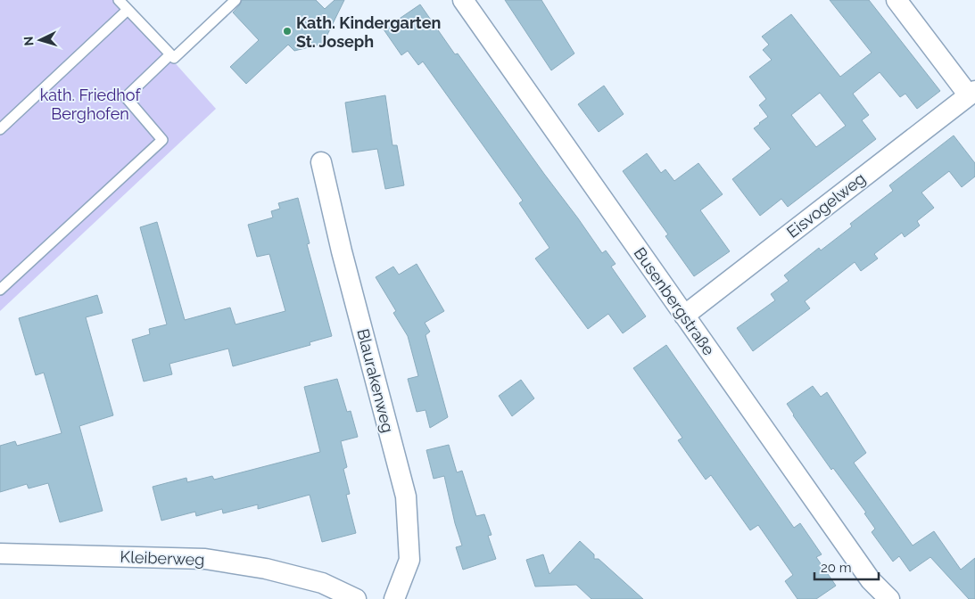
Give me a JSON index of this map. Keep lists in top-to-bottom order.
{
  "streets": {
    "street": [
      "Eisvogelweg",
      "Busenbergstraße",
      "Blaurakenweg",
      "Kleiberweg"
    ]
  },
  "crossings": [
    ["Eisvogelweg", "Busenbergstraße"]
  ],
  "parks": ["kath. Friedhof Berghofen"],
  "places": ["Kath. Kindergarten St. Joseph"],
  "scale_bar": "20 m",
  "north": "left"
}
